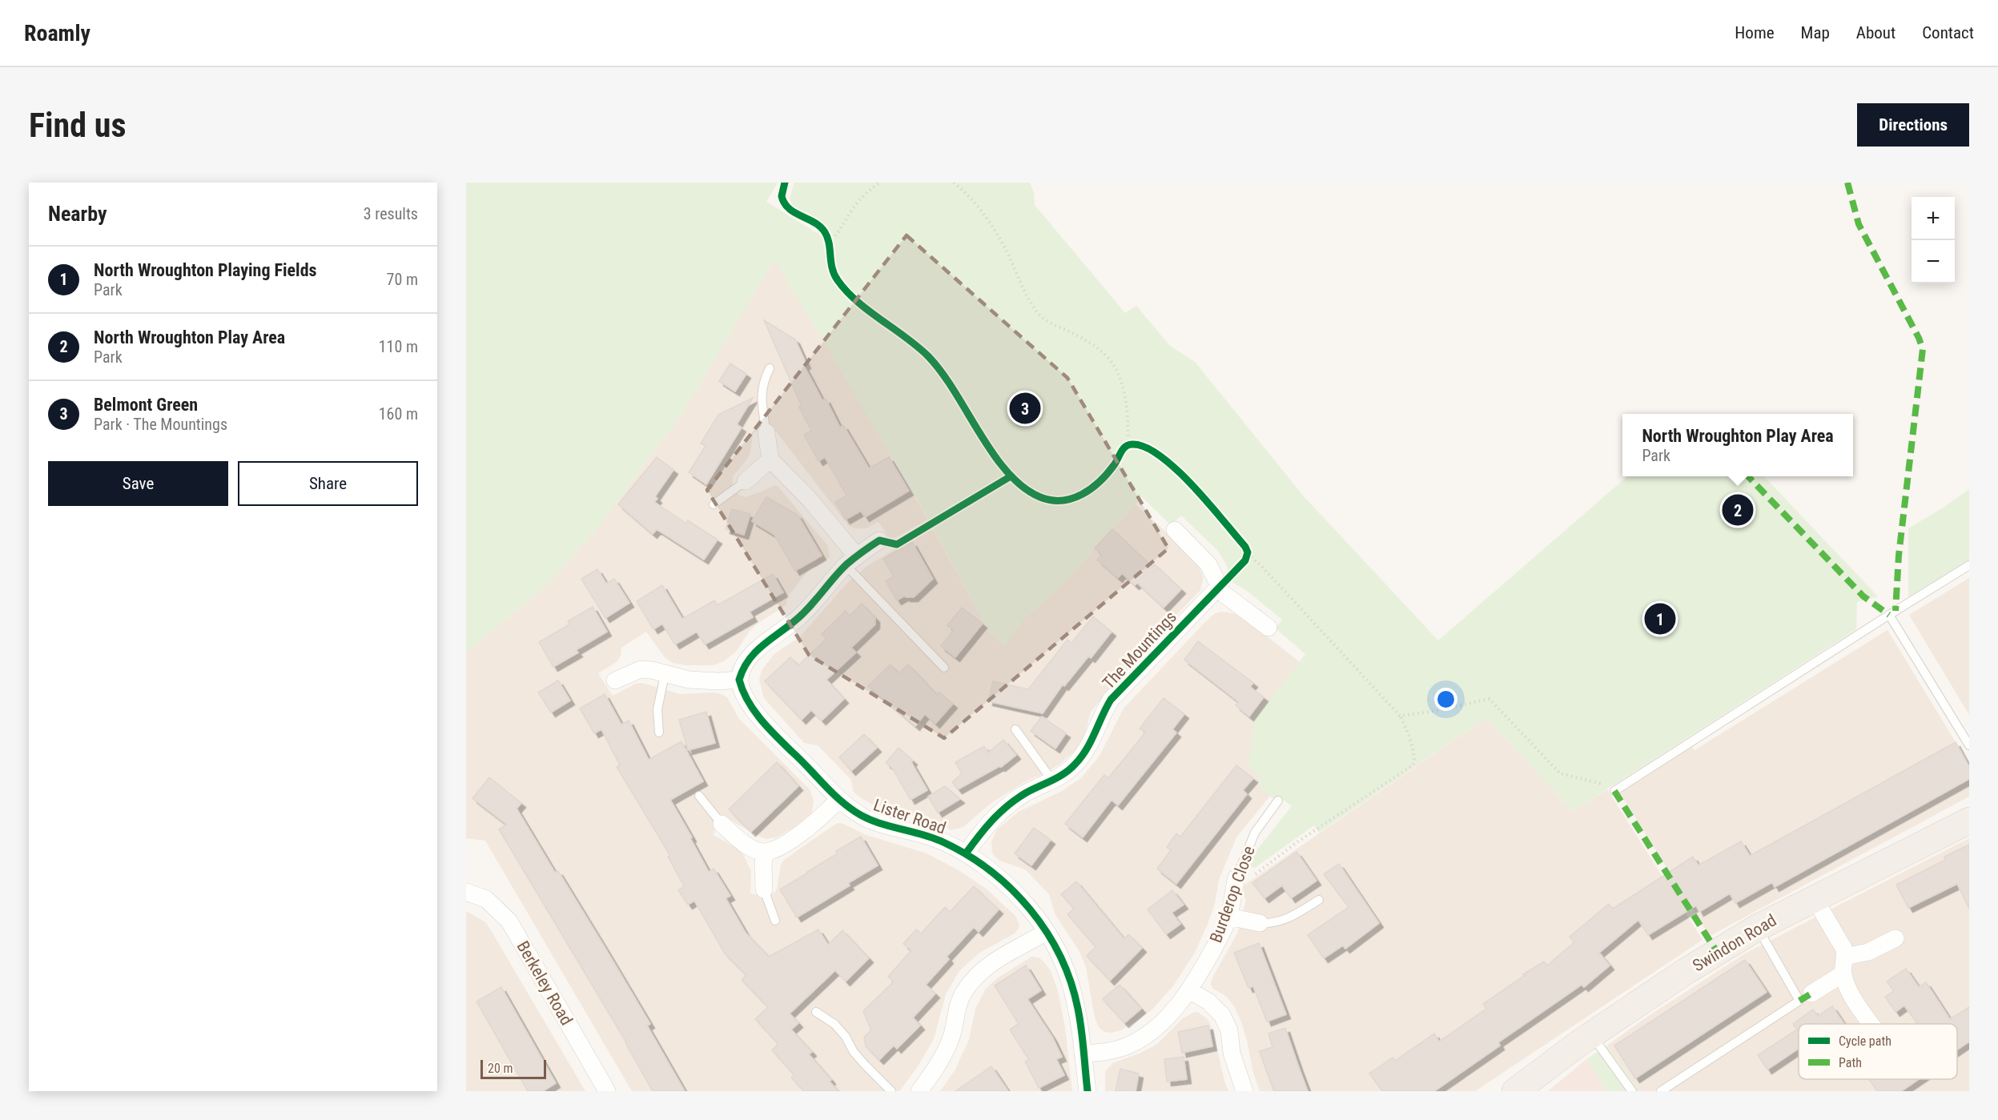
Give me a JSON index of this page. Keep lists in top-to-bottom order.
{
  "streets": {
    "main road": ["Swindon Road"],
    "street": [
      "The Mountings",
      "Lister Road",
      "Burderop Close",
      "Berkeley Road"
    ]
  },
  "crossings": [
    ["The Mountings", "Lister Road"],
    ["Lister Road", "Burderop Close"]
  ],
  "legend": ["Cycle path", "Path"],
  "scale_bar": "20 m",
  "page": {
    "header": "Roamly",
    "nav": [
      "Home",
      "Map",
      "About",
      "Contact"
    ],
    "buttons": [
      "Directions",
      ["Save", "Share"]
    ],
    "title": "Find us",
    "heading": ["Nearby", "3 results"],
    "map_buttons": ["+", "−"],
    "list": [
      {
        "mark": "1",
        "name": "North Wroughton Playing Fields",
        "note": "Park",
        "value": "70 m"
      },
      {
        "mark": "2",
        "name": "North Wroughton Play Area",
        "note": "Park",
        "value": "110 m"
      },
      {
        "mark": "3",
        "name": "Belmont Green",
        "note": "Park · The Mountings",
        "value": "160 m"
      }
    ],
    "pins": ["3", "2", "1"],
    "popup": ["North Wroughton Play Area", "Park"],
    "scale": "20 m"
  }
}
